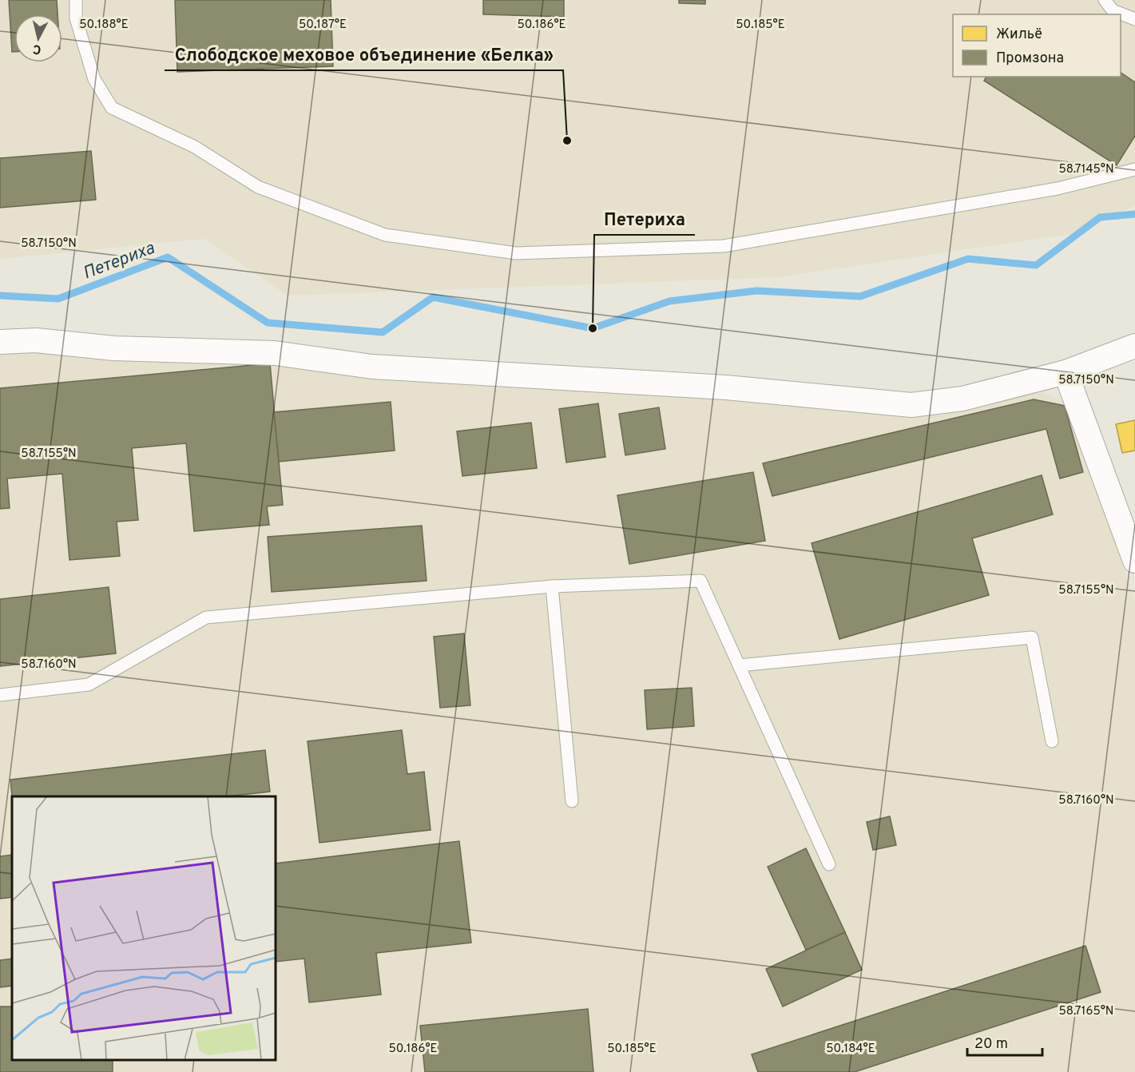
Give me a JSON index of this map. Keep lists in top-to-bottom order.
{
  "water": ["Петериха"],
  "places": ["Слободское меховое объединение «Белка»", "Петериха"],
  "legend": ["Жильё", "Промзона"],
  "scale_bar": "20 m",
  "north": "bottom",
  "coordinates": [
    "50.188°E",
    "50.187°E",
    "50.186°E",
    "50.185°E",
    "58.7145°N",
    "58.7150°N",
    "58.7155°N",
    "58.7160°N",
    "58.7165°N",
    "50.184°E"
  ]
}
